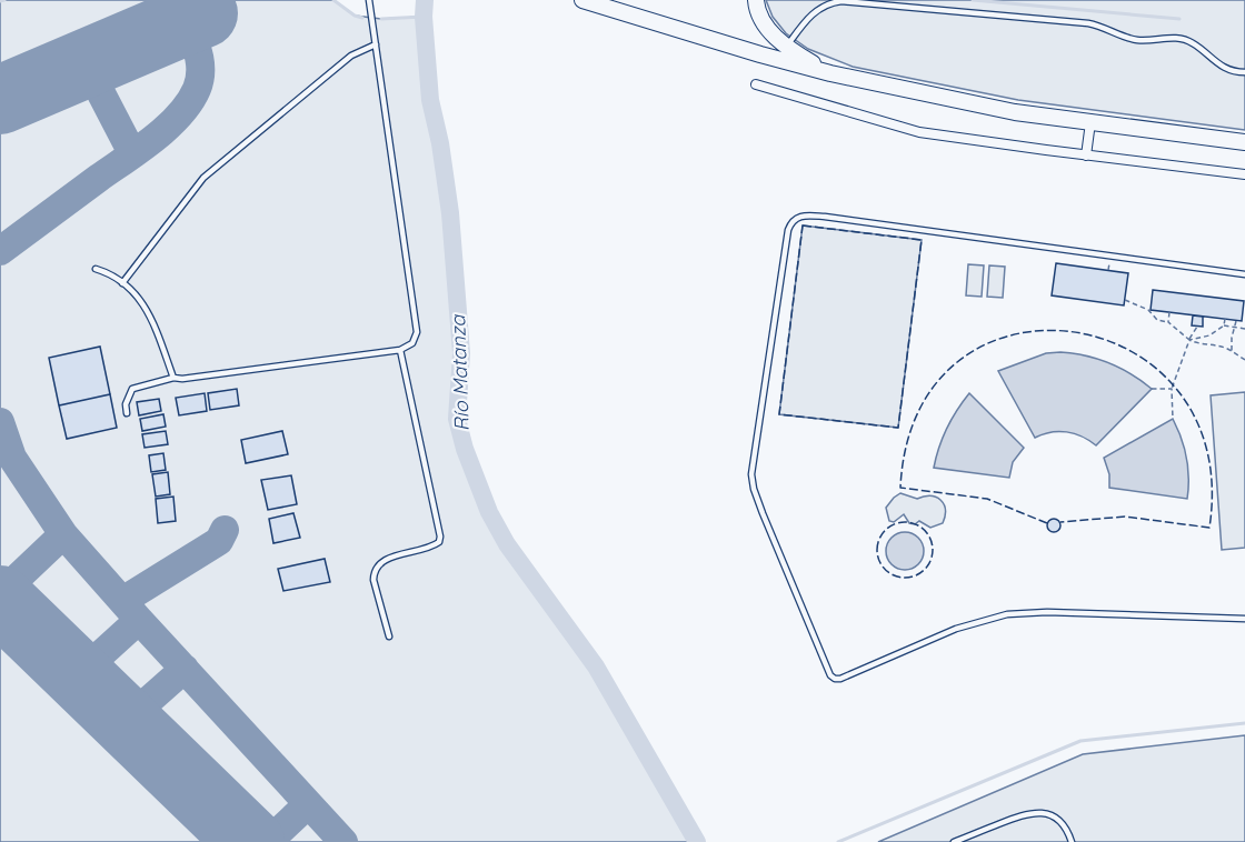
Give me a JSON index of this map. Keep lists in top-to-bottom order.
{
  "water": ["Río Matanza"]
}
